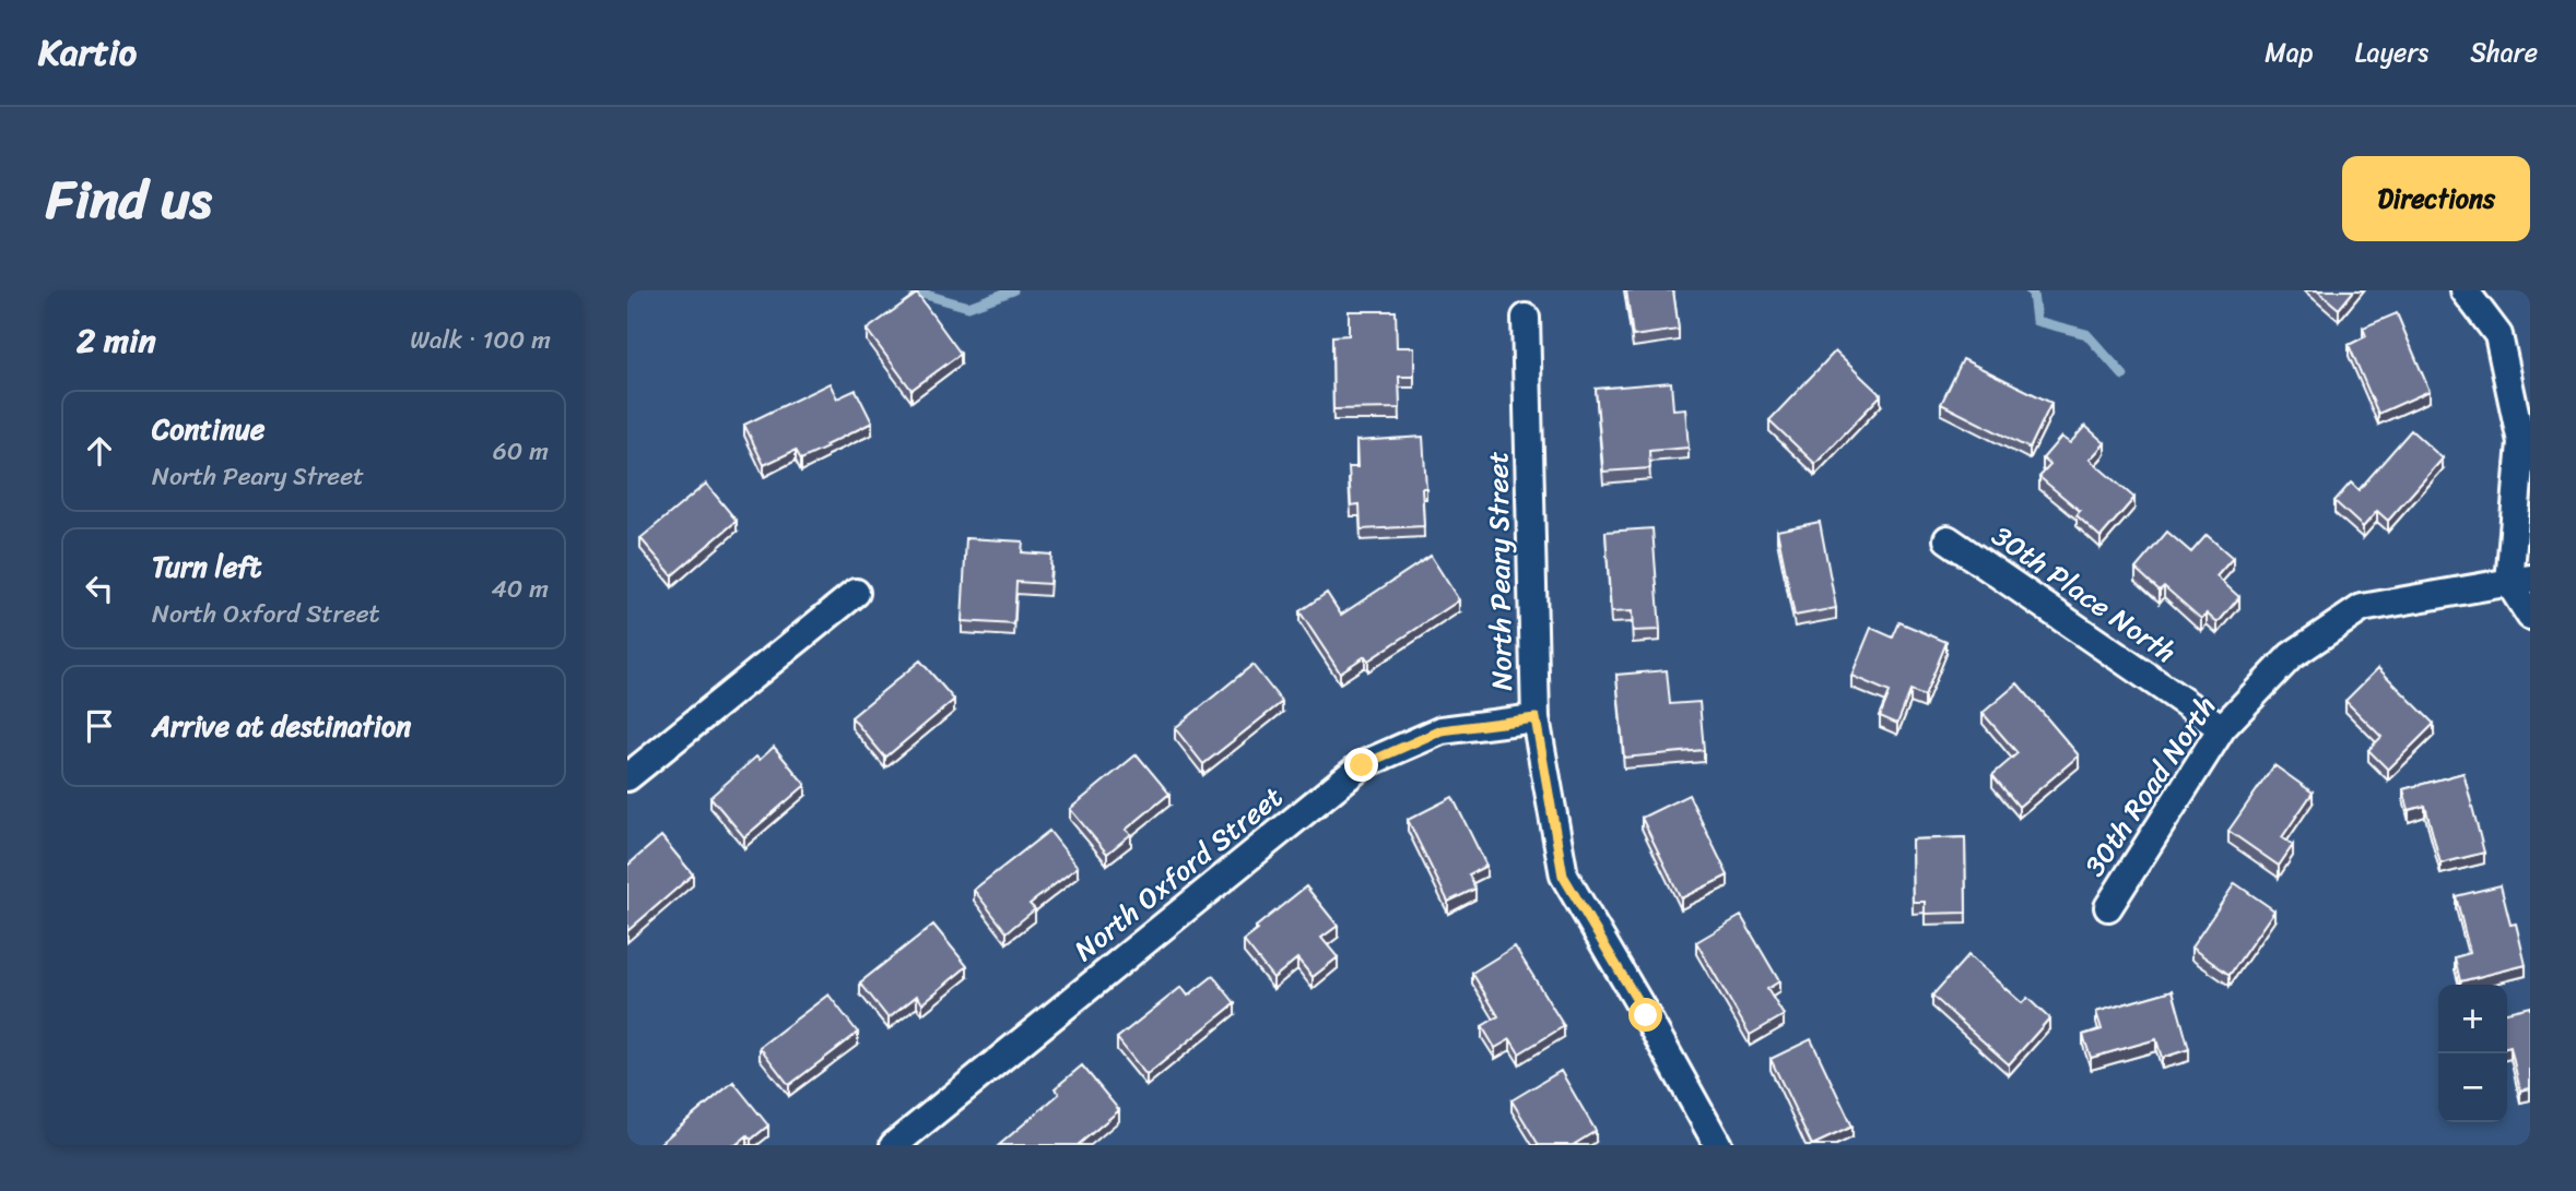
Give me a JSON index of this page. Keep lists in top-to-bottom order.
{
  "streets": {
    "street": [
      "North Peary Street",
      "30th Place North",
      "30th Road North",
      "North Oxford Street"
    ]
  },
  "crossings": [
    ["North Peary Street", "North Oxford Street"],
    ["30th Place North", "30th Road North"]
  ],
  "page": {
    "header": "Kartio",
    "nav": ["Map", "Layers", "Share"],
    "title": "Find us",
    "buttons": "Directions",
    "heading": ["2 min", "Walk · 100 m"],
    "list": [
      ["Continue", "North Peary Street", "60 m"],
      ["Turn left", "North Oxford Street", "40 m"],
      "Arrive at destination"
    ],
    "map_buttons": ["+", "−"]
  }
}
